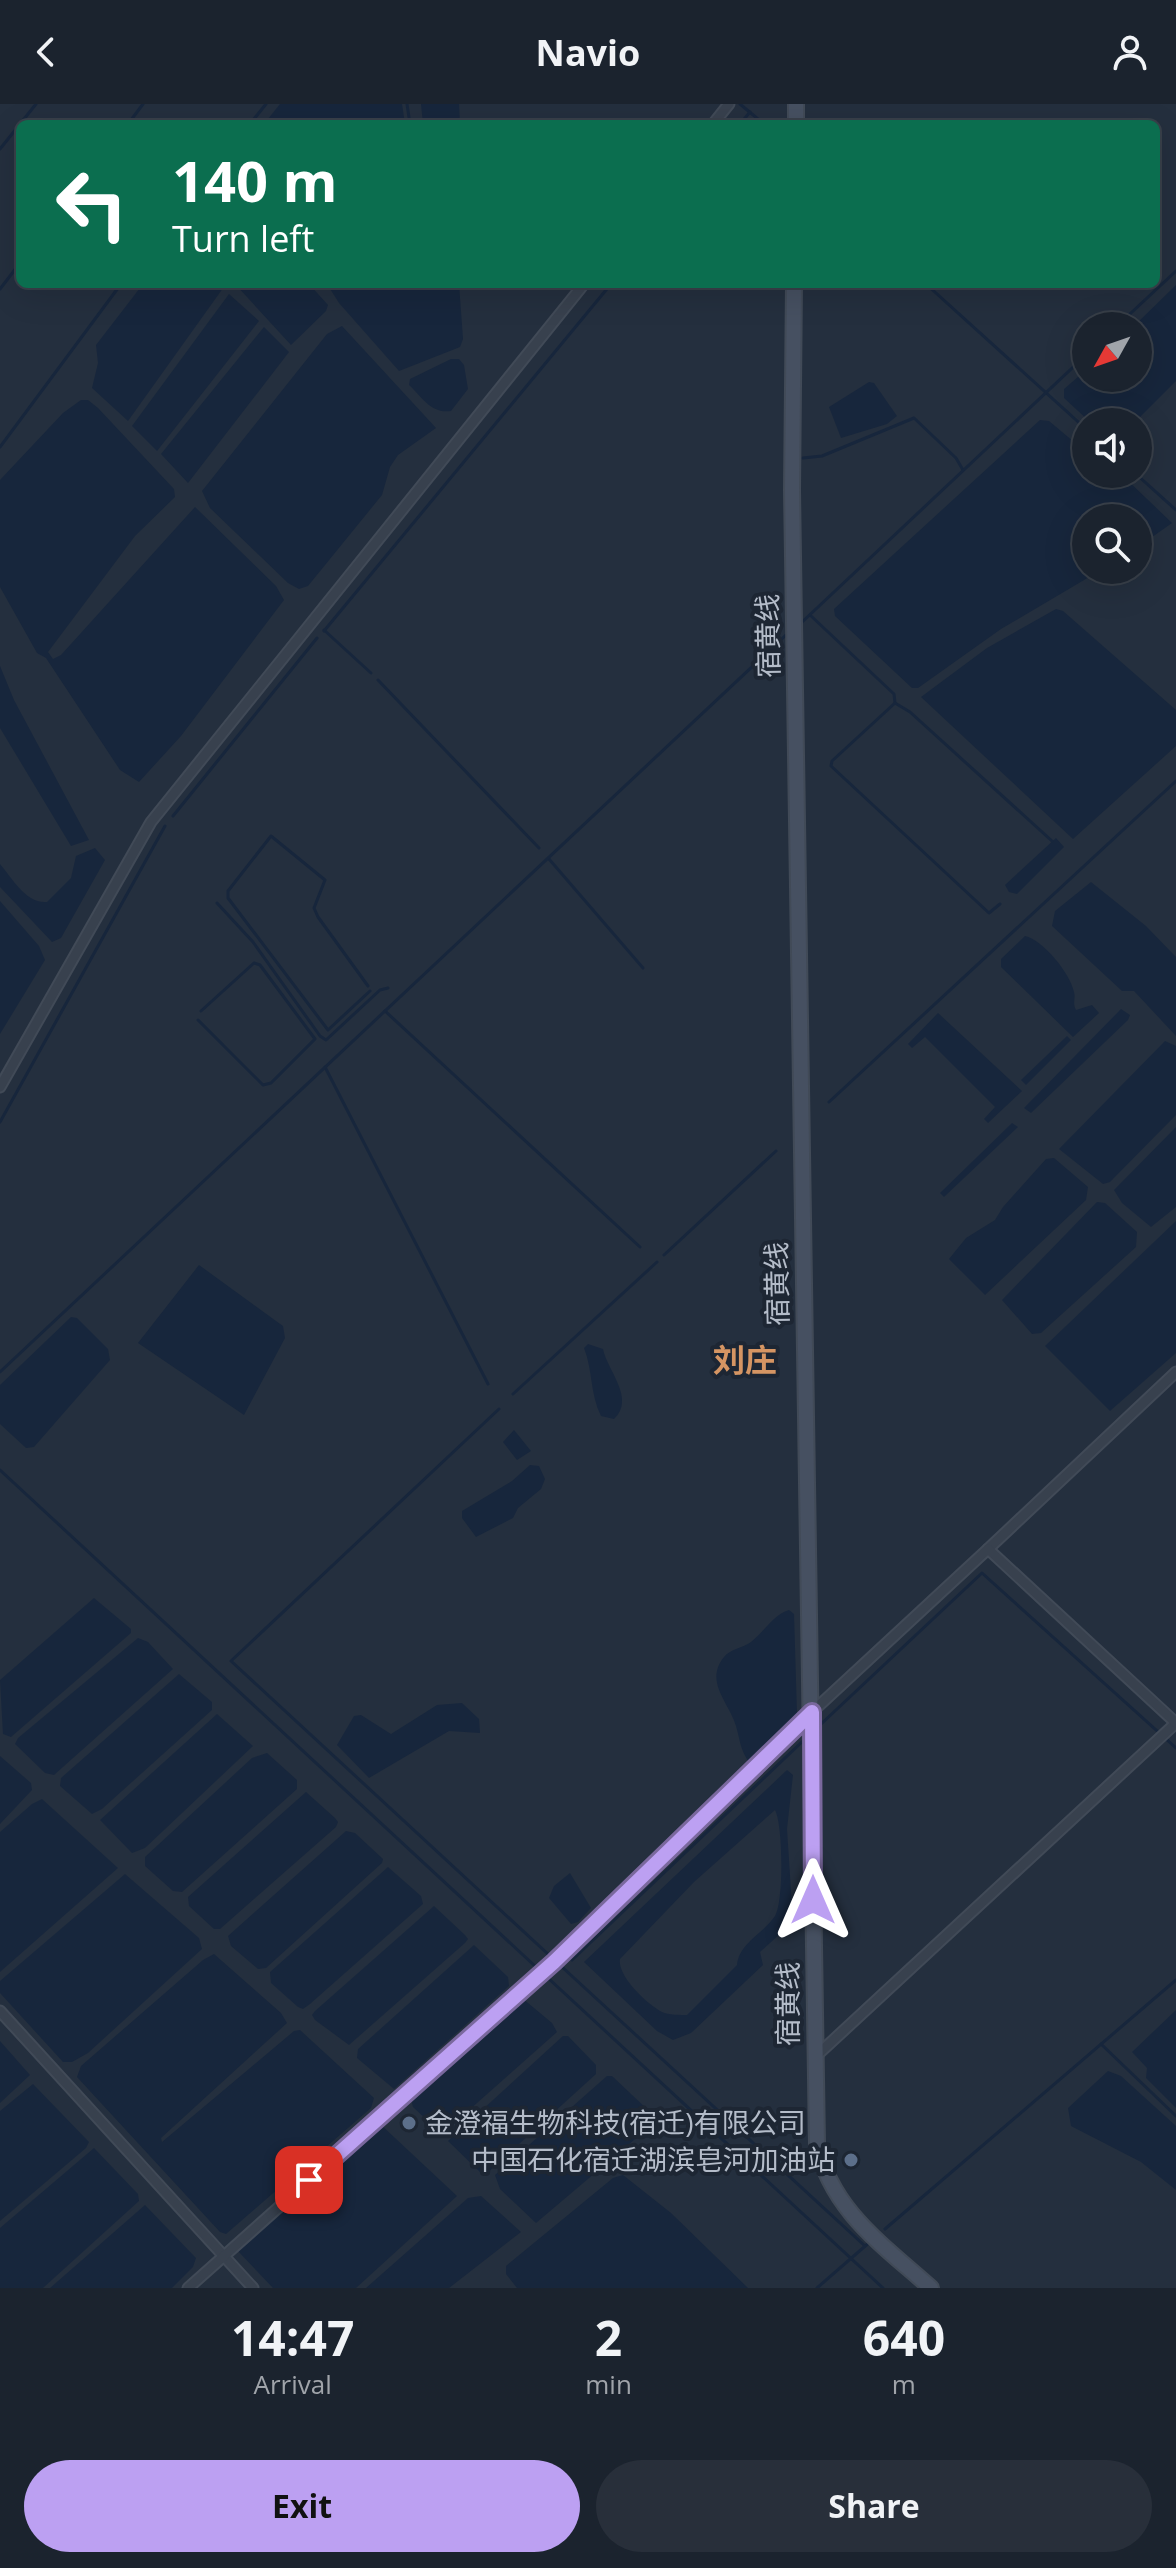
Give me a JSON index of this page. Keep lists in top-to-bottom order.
{
  "streets": {
    "main road": ["宿黄线"]
  },
  "districts": ["刘庄"],
  "places": ["金澄福生物科技(宿迁)有限公司", "中国石化宿迁湖滨皂河加油站"],
  "north": "bottom left",
  "page": {
    "header": "Navio",
    "turn": ["140 m", "Turn left"],
    "eta": [
      "14:47",
      "Arrival",
      "2",
      "min",
      "640",
      "m"
    ],
    "buttons": ["Exit", "Share"]
  }
}
